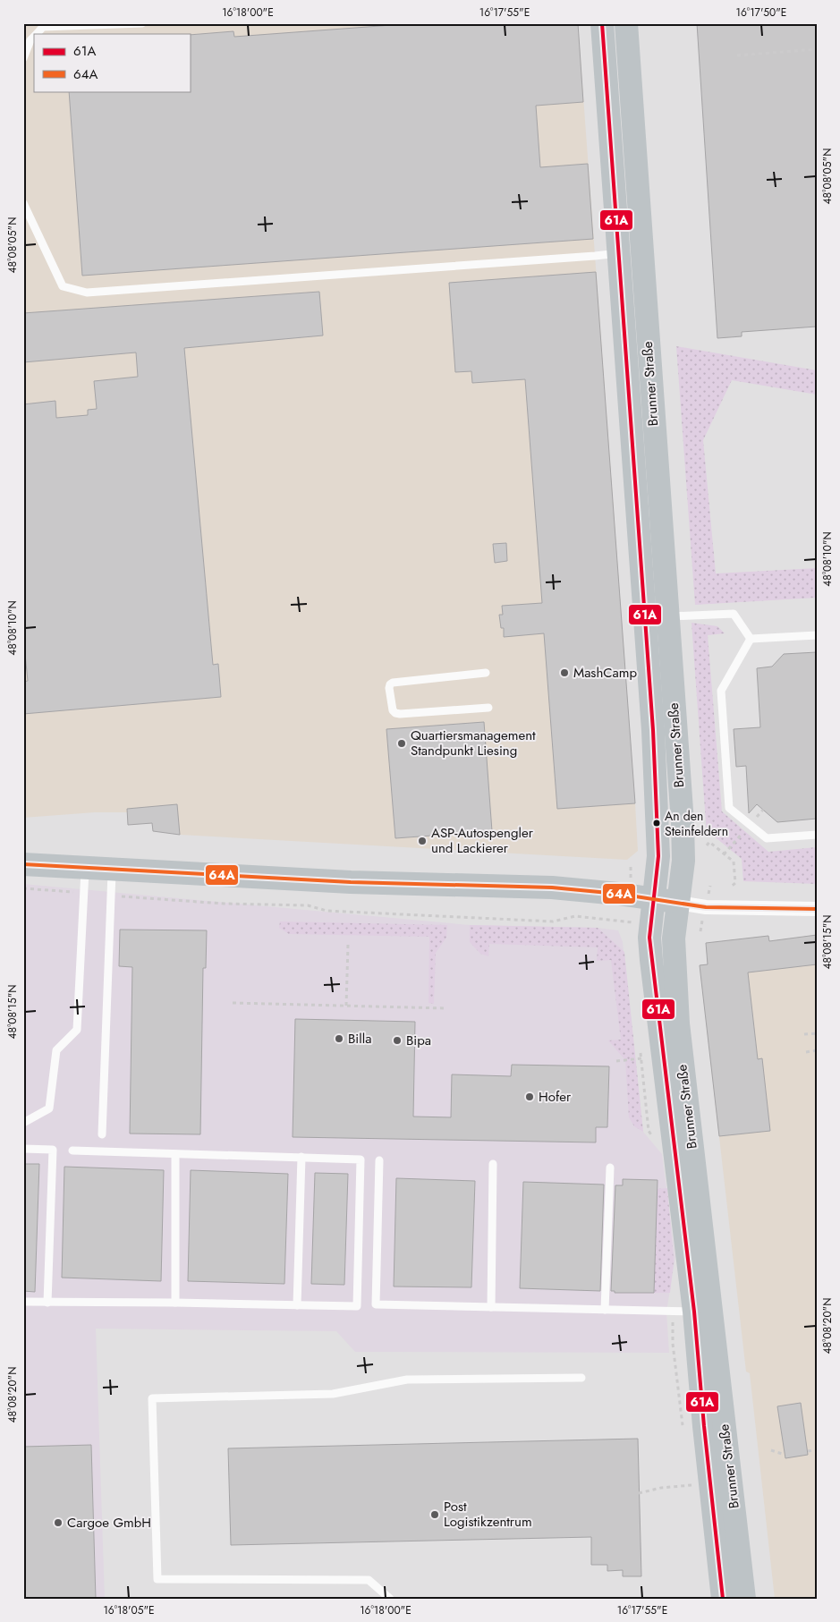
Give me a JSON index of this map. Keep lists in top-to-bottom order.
{
  "streets": {
    "main road": ["Brunner Straße"]
  },
  "places": [
    "MashCamp",
    "Quartiersmanagement Standpunkt Liesing",
    "An den Steinfeldern",
    "ASP-Autospengler und Lackierer",
    "Billa",
    "Bipa",
    "Hofer",
    "Post Logistikzentrum",
    "Cargoe GmbH"
  ],
  "lines": ["transit line 61A", "transit line 64A"],
  "legend": ["61A", "64A"],
  "coordinates": [
    "16°18'00\"E",
    "16°17'55\"E",
    "16°17'50\"E",
    "48°08'05\"N",
    "48°08'10\"N",
    "48°08'15\"N",
    "48°08'20\"N",
    "16°18'05\"E"
  ]
}
